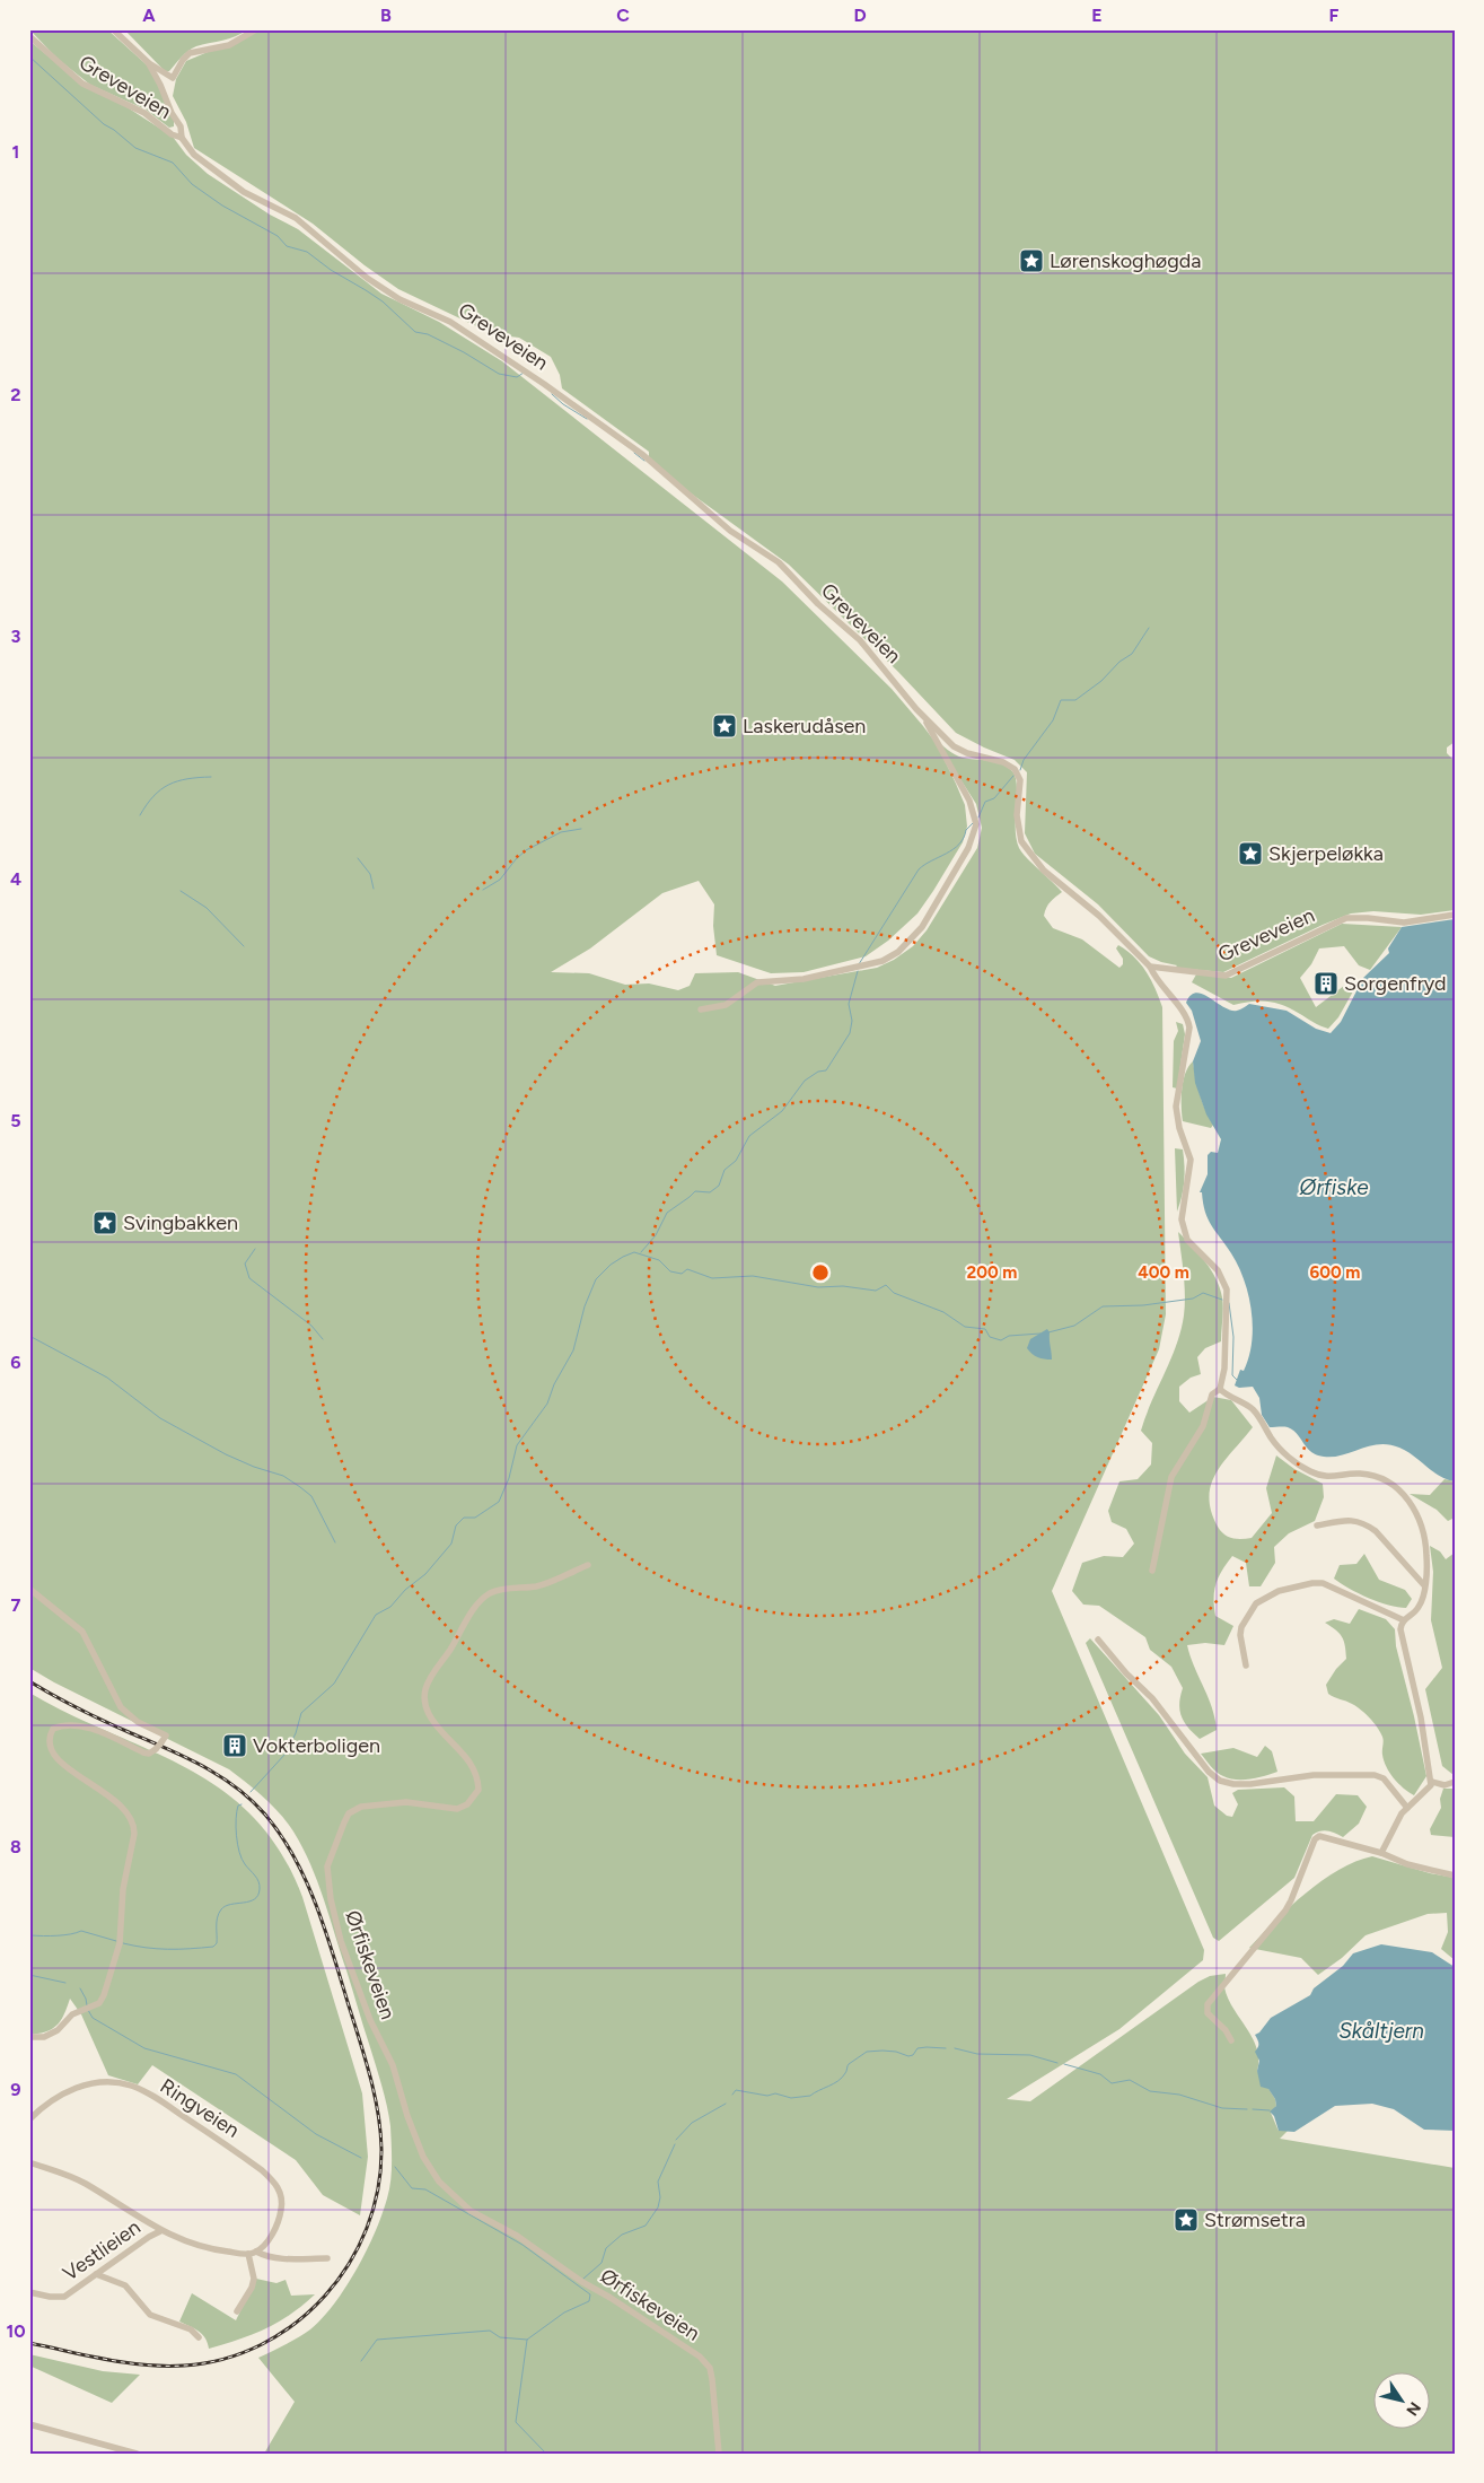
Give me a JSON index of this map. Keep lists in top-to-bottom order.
{
  "streets": {
    "street": [
      "Greveveien",
      "Ørfiskeveien",
      "Ringveien",
      "Vestlieien"
    ]
  },
  "water": ["Ørfiske", "Skåltjern"],
  "places": {
    "place": [
      "Lørenskoghøgda",
      "Laskerudåsen",
      "Skjerpeløkka",
      "Svingbakken",
      "Strømsetra"
    ],
    "building": ["Sorgenfryd", "Vokterboligen"]
  },
  "north": "bottom right",
  "grid": {
    "columns": [
      "A",
      "B",
      "C",
      "D",
      "E",
      "F"
    ],
    "rows": [
      "1",
      "2",
      "3",
      "4",
      "5",
      "6",
      "7",
      "8",
      "9",
      "10"
    ]
  },
  "rings": ["200 m", "400 m", "600 m"]
}
